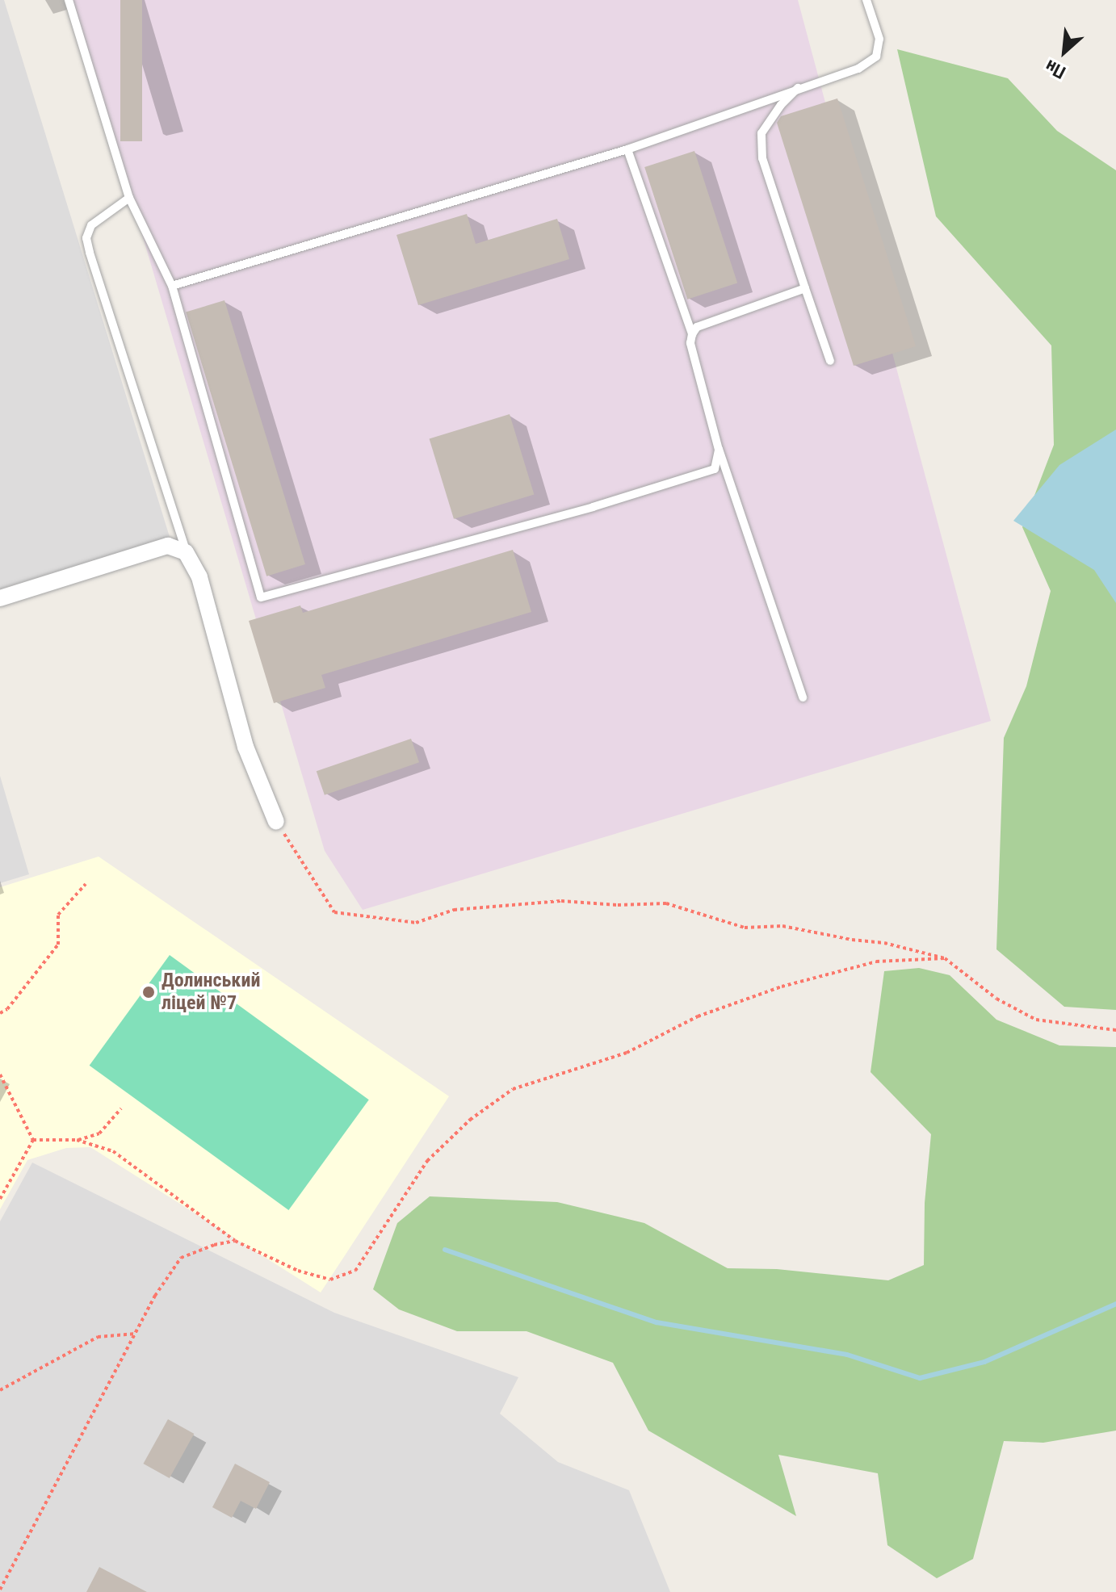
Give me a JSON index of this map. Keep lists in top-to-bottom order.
{
  "places": ["Долинський ліцей №7"],
  "north": "bottom left"
}
